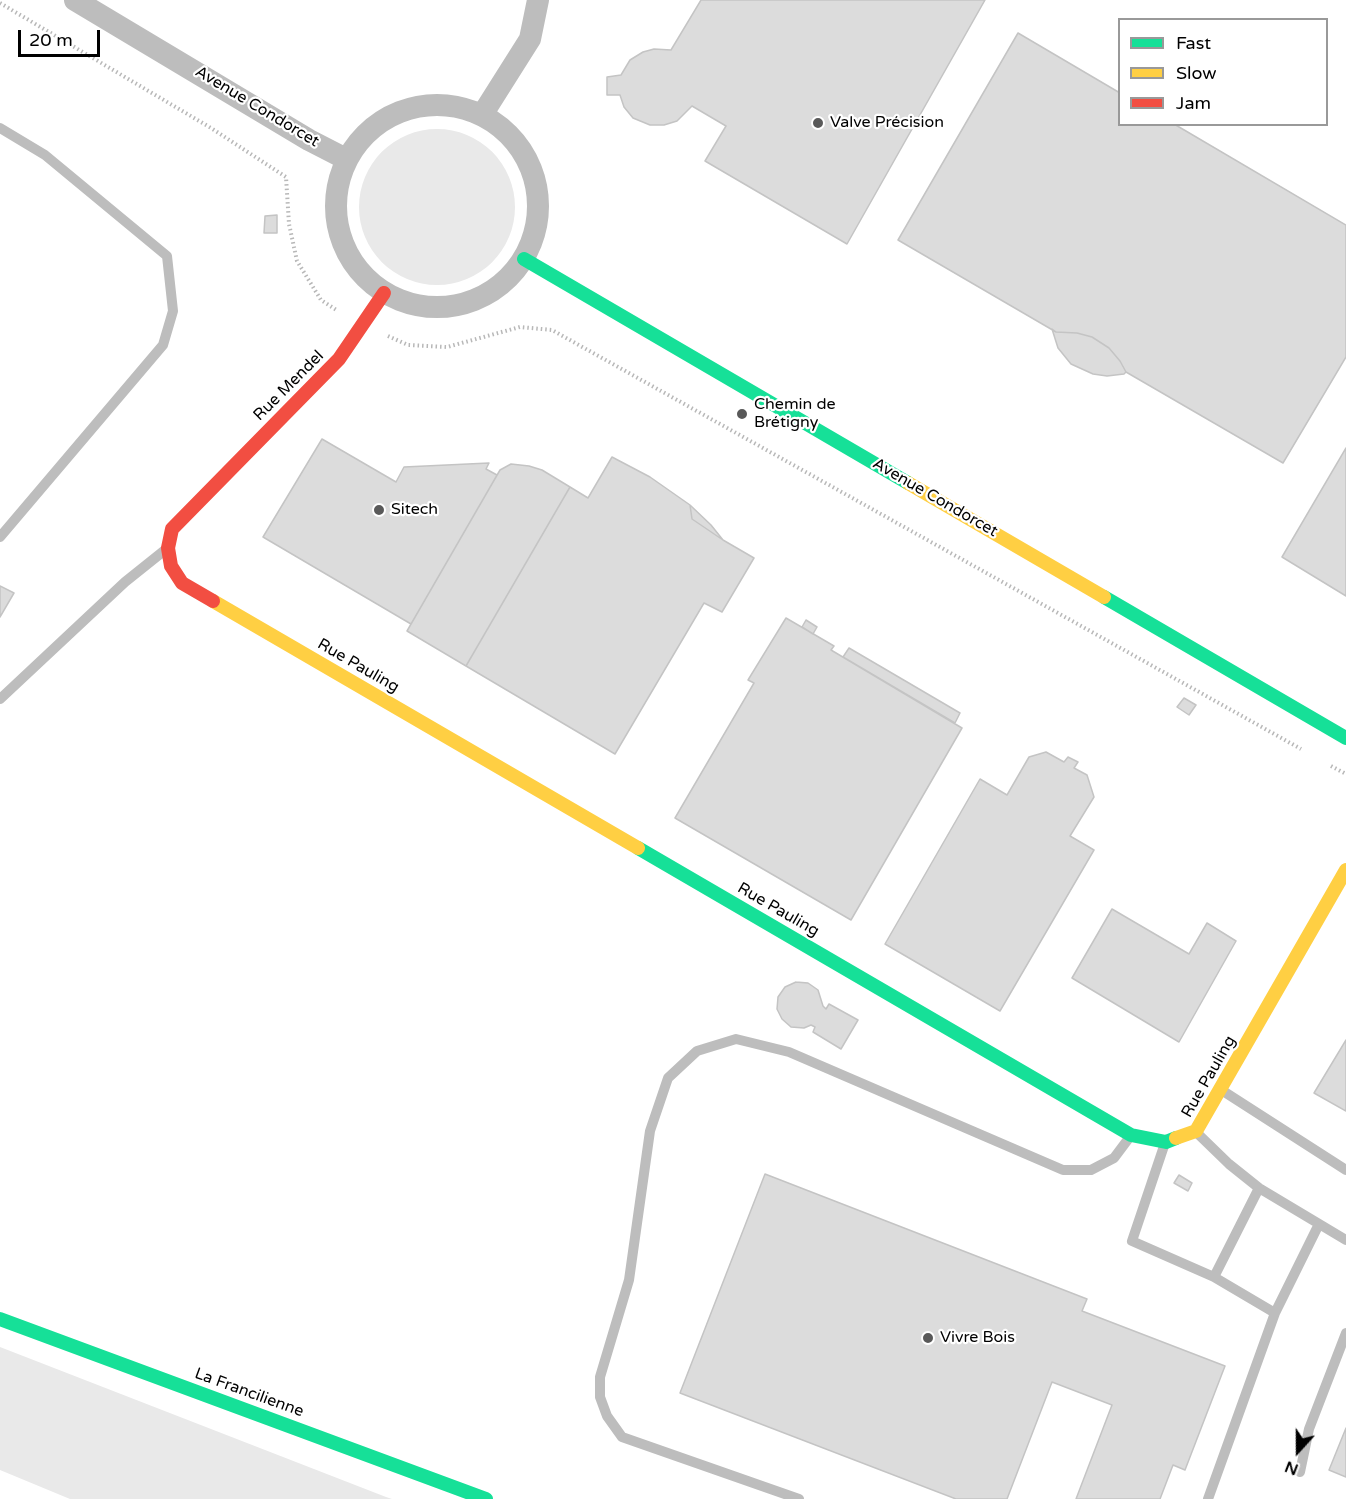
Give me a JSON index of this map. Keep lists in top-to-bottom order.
{
  "streets": {
    "main road": [
      "Avenue Condorcet",
      "Rue Mendel",
      "Rue Pauling",
      "La Francilienne"
    ]
  },
  "crossings": [
    ["Avenue Condorcet", "Rue Mendel"],
    ["Rue Mendel", "Rue Pauling"]
  ],
  "places": [
    "Valve Précision",
    "Chemin de Brétigny",
    "Sitech",
    "Vivre Bois"
  ],
  "legend": ["Fast", "Slow", "Jam"],
  "scale_bar": "20 m",
  "north": "bottom"
}
